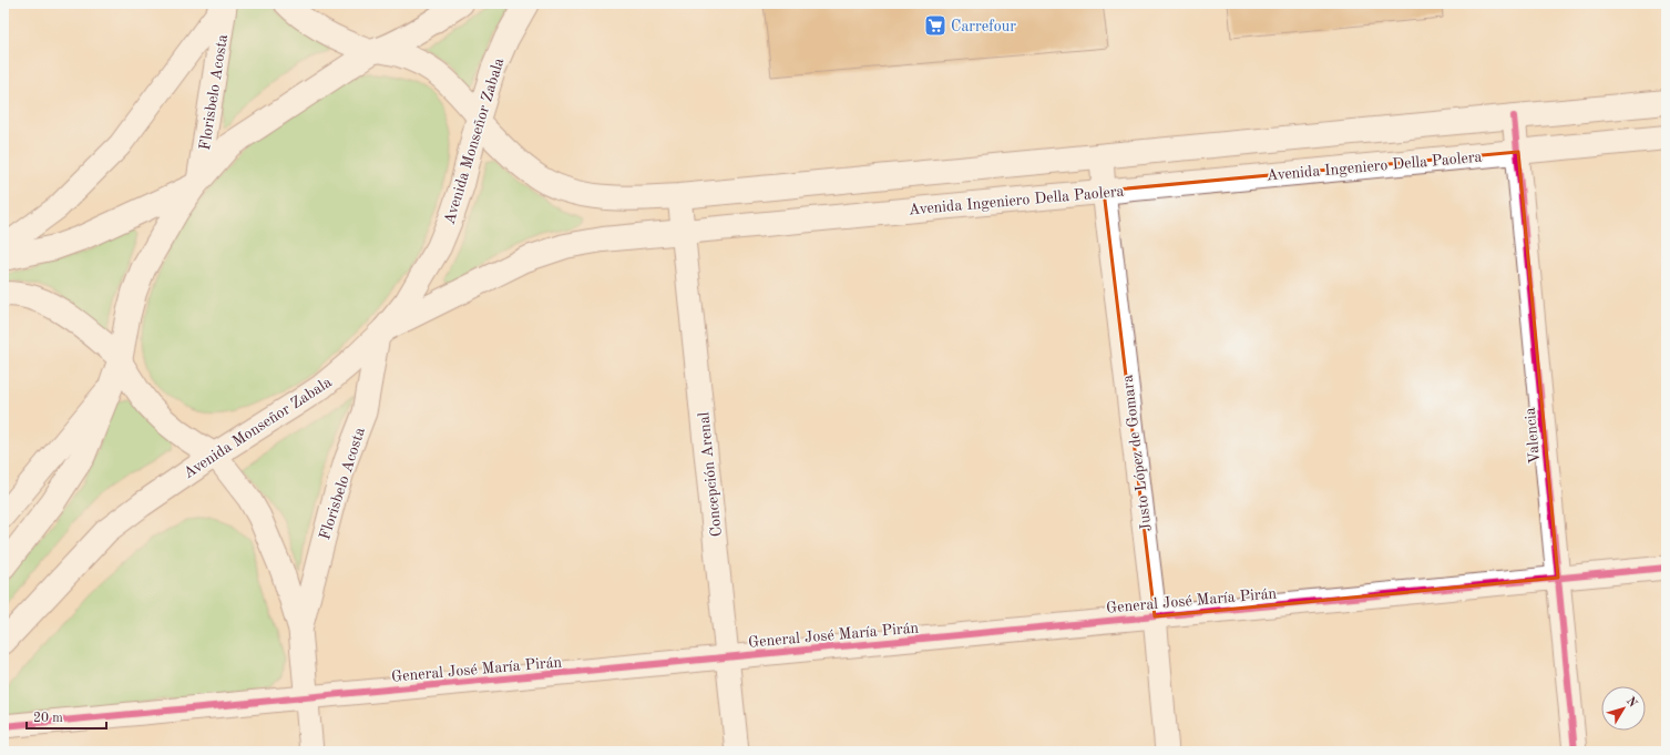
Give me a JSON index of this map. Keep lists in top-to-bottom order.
{
  "streets": {
    "main road": ["Avenida Monseñor Zabala", "Avenida Ingeniero Della Paolera"],
    "street": [
      "Florisbelo Acosta",
      "Valencia",
      "Justo López de Gomara",
      "Concepción Arenal",
      "General José María Pirán"
    ]
  },
  "crossings": [
    ["Florisbelo Acosta", "Avenida Monseñor Zabala"],
    ["Florisbelo Acosta", "Avenida Ingeniero Della Paolera"],
    ["Florisbelo Acosta", "General José María Pirán"],
    ["Avenida Monseñor Zabala", "Avenida Ingeniero Della Paolera"],
    ["Avenida Ingeniero Della Paolera", "Valencia"],
    ["Avenida Ingeniero Della Paolera", "Justo López de Gomara"],
    ["Avenida Ingeniero Della Paolera", "Concepción Arenal"],
    ["Valencia", "General José María Pirán"],
    ["Justo López de Gomara", "General José María Pirán"],
    ["Concepción Arenal", "General José María Pirán"]
  ],
  "places": {
    "supermarket": ["Carrefour"]
  },
  "scale_bar": "20 m",
  "north": "top right"
}
